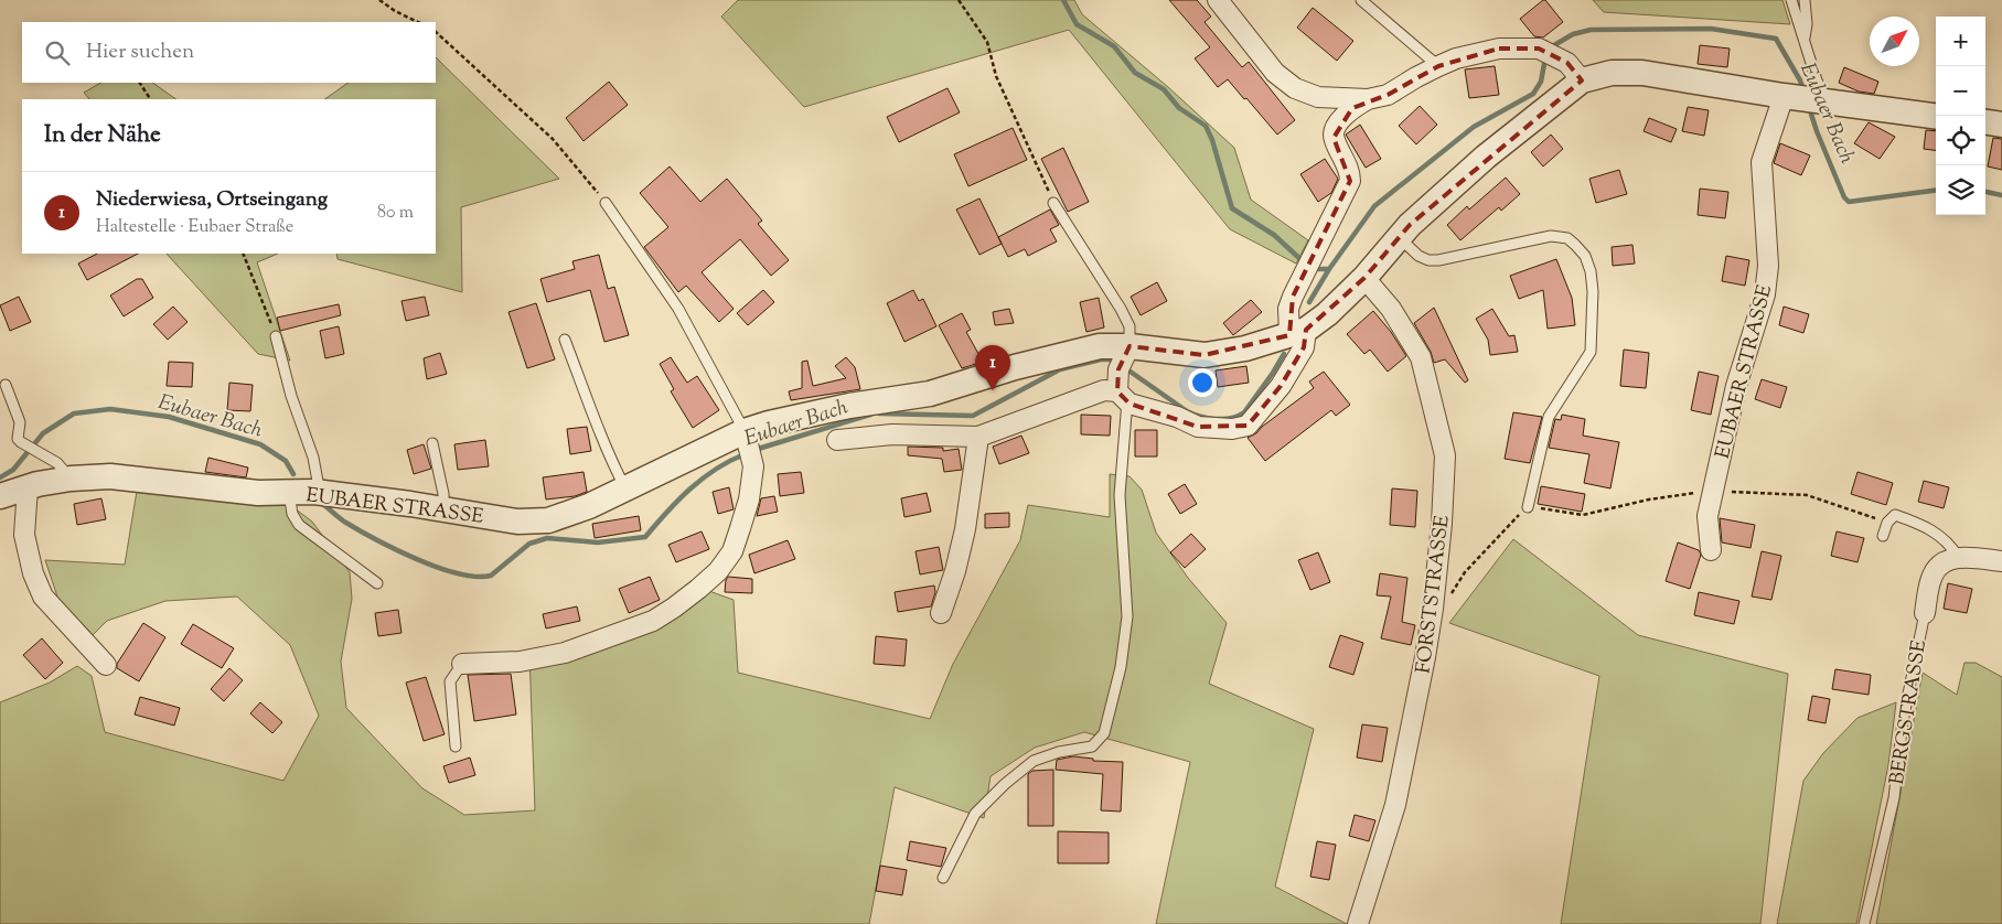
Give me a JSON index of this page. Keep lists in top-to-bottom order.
{
  "streets": {
    "street": ["EUBAER STRASSE", "FORSTSTRASSE", "BERGSTRASSE"]
  },
  "crossings": [
    ["EUBAER STRASSE", "FORSTSTRASSE"]
  ],
  "water": ["Eubaer Bach"],
  "north": "top right",
  "page": {
    "map_buttons": ["+", "−"],
    "search": "Hier suchen",
    "heading": "In der Nähe",
    "list": [
      {
        "mark": "1",
        "name": "Niederwiesa, Ortseingang",
        "note": "Haltestelle · Eubaer Straße",
        "value": "80 m"
      }
    ],
    "pins": "1"
  }
}
